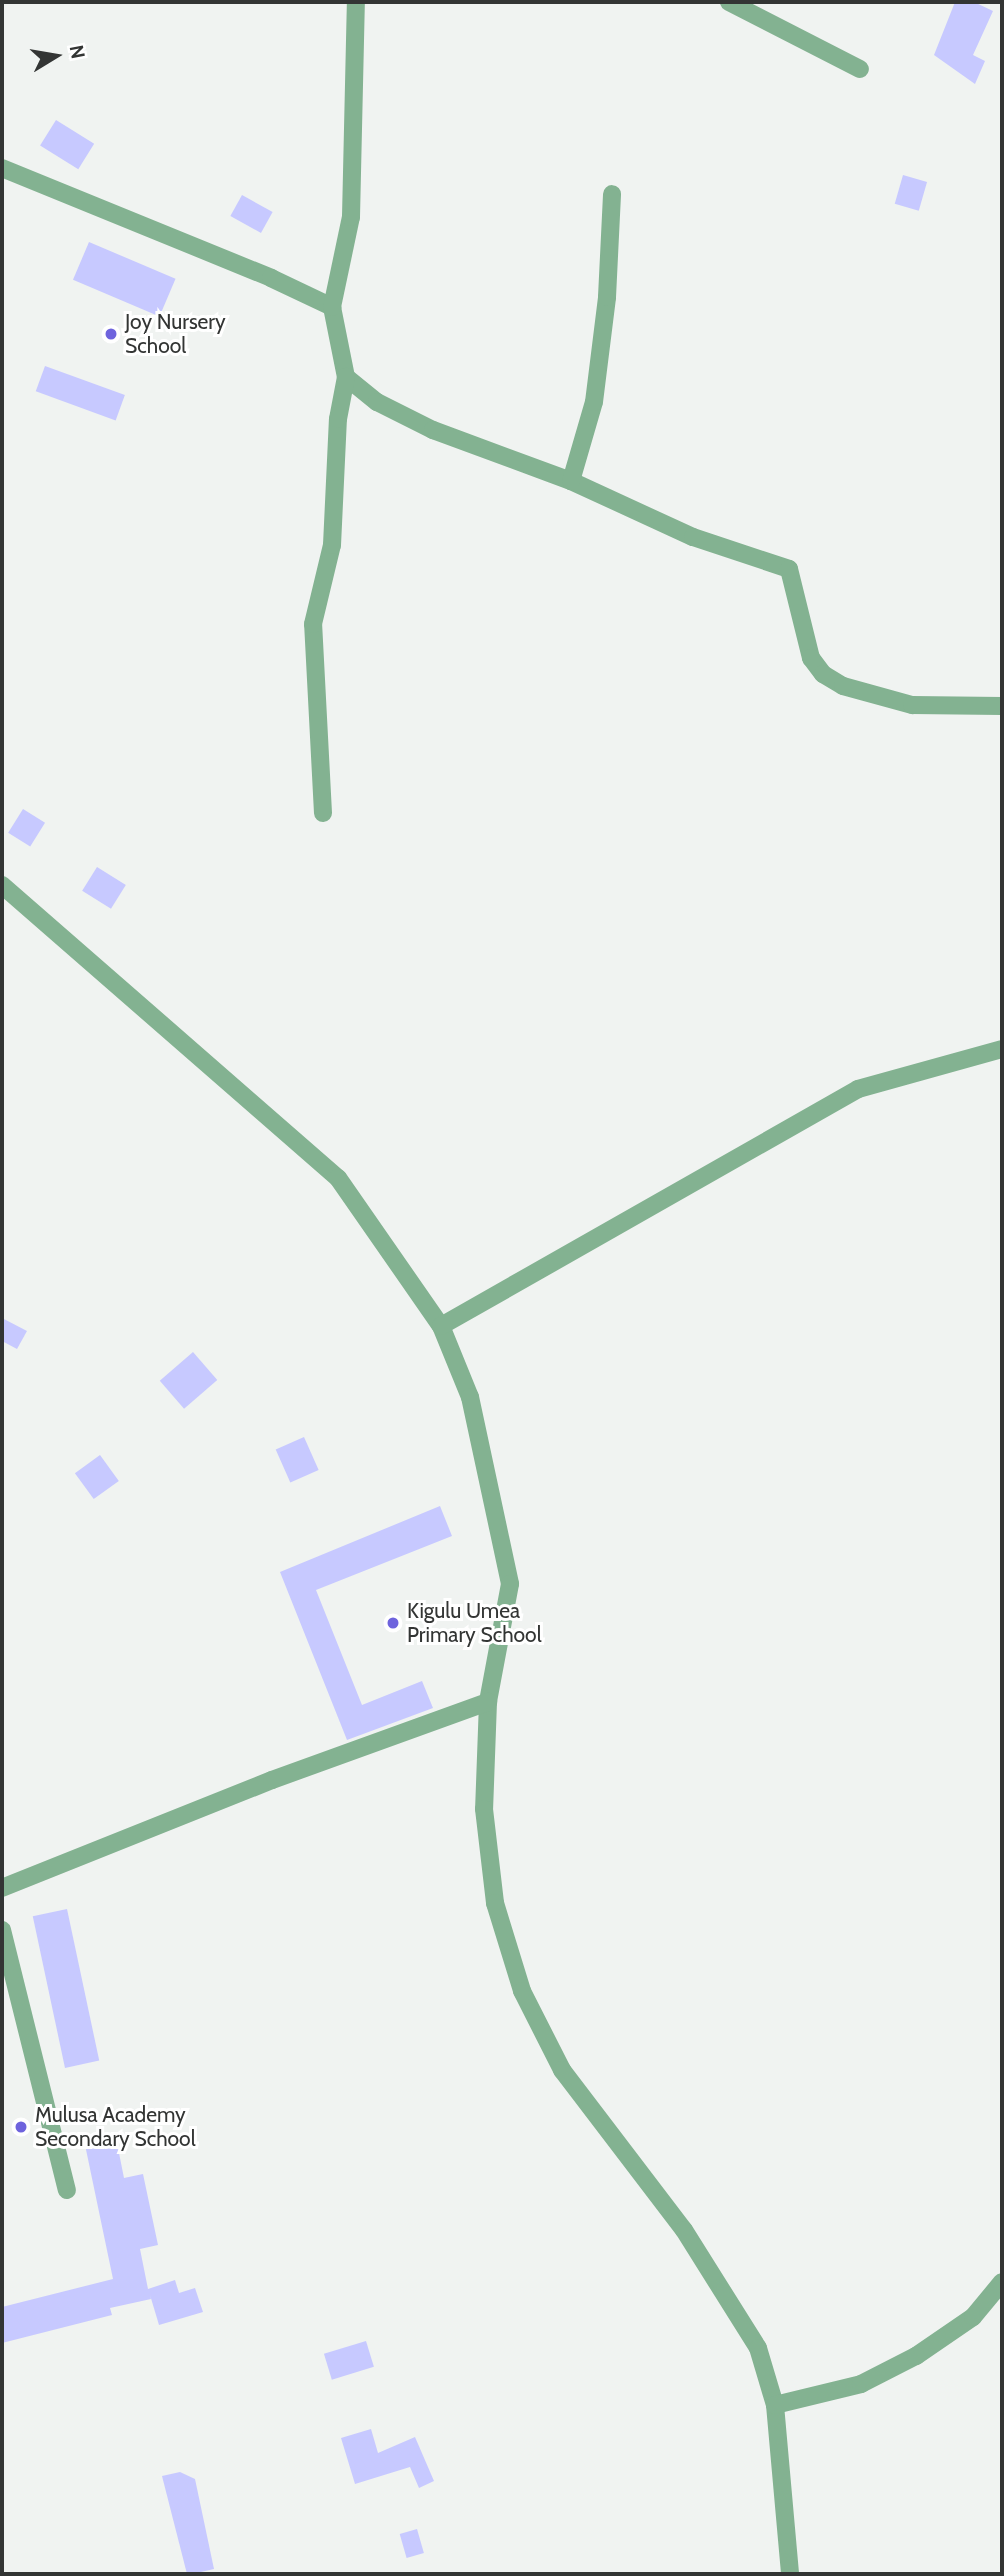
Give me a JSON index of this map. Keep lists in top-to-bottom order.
{
  "places": ["Joy Nursery School", "Kigulu Umea Primary School", "Mulusa Academy Secondary School"],
  "north": "right"
}
